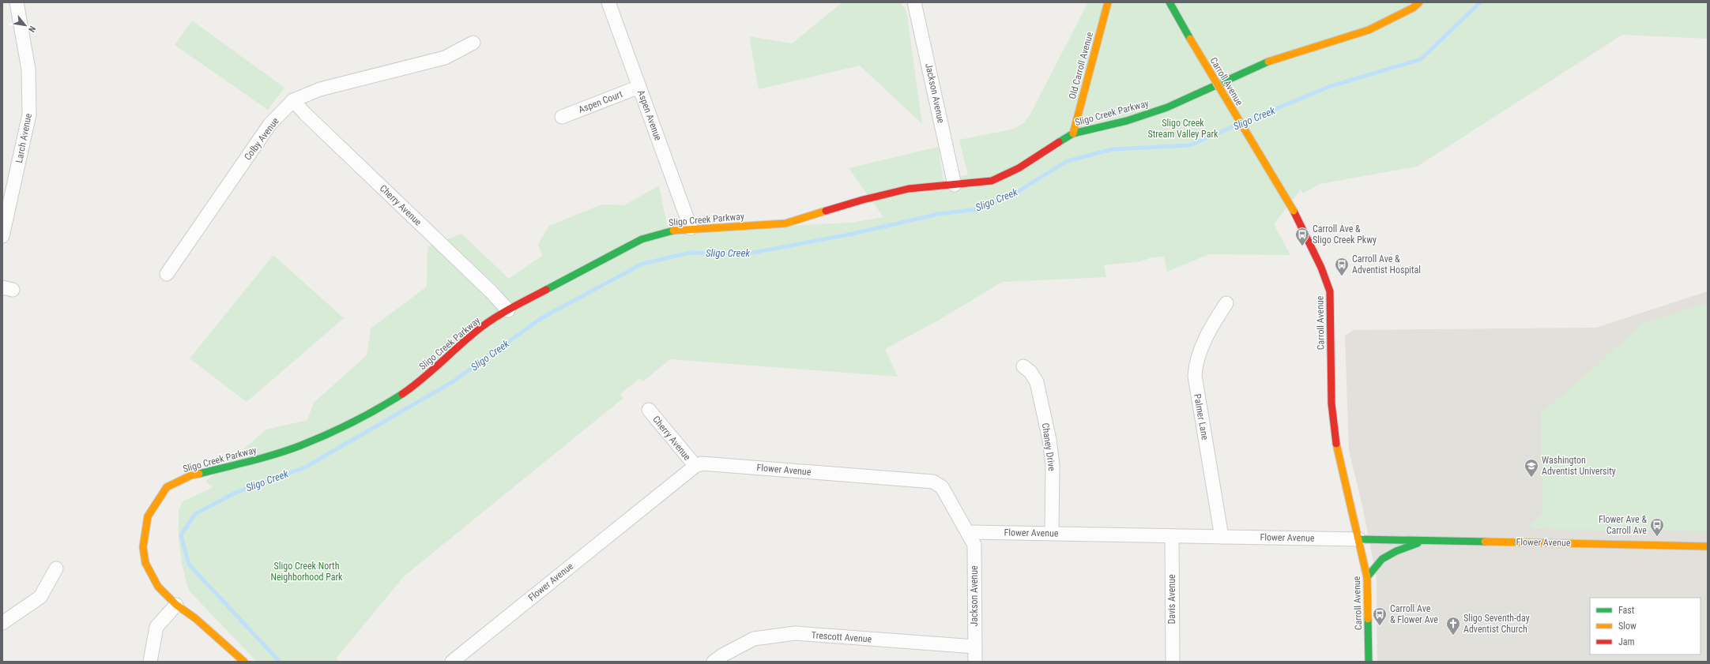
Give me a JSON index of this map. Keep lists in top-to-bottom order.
{
  "streets": {
    "street": [
      "Old Carroll Avenue",
      "Carroll Avenue",
      "Jackson Avenue",
      "Aspen Court",
      "Sligo Creek Parkway",
      "Aspen Avenue",
      "Larch Avenue",
      "Colby Avenue",
      "Cherry Avenue",
      "Palmer Lane",
      "Chaney Drive",
      "Flower Avenue",
      "Davis Avenue",
      "Trescott Avenue"
    ]
  },
  "crossings": [
    ["Old Carroll Avenue", "Sligo Creek Parkway"],
    ["Carroll Avenue", "Flower Avenue"],
    ["Jackson Avenue", "Sligo Creek Parkway"],
    ["Jackson Avenue", "Flower Avenue"],
    ["Jackson Avenue", "Trescott Avenue"],
    ["Aspen Court", "Aspen Avenue"],
    ["Sligo Creek Parkway", "Aspen Avenue"],
    ["Sligo Creek Parkway", "Cherry Avenue"],
    ["Colby Avenue", "Cherry Avenue"],
    ["Cherry Avenue", "Flower Avenue"],
    ["Palmer Lane", "Flower Avenue"],
    ["Chaney Drive", "Flower Avenue"],
    ["Flower Avenue", "Davis Avenue"]
  ],
  "water": ["Sligo Creek"],
  "parks": ["Sligo Creek Stream Valley Park", "Sligo Creek North Neighborhood Park"],
  "places": {
    "bus stop": [
      "Carroll Ave & Sligo Creek Pkwy",
      "Carroll Ave & Adventist Hospital",
      "Flower Ave & Carroll Ave",
      "Carroll Ave & Flower Ave"
    ],
    "school or university": ["Washington Adventist University"],
    "church": ["Sligo Seventh-day Adventist Church"]
  },
  "legend": ["Fast", "Slow", "Jam"],
  "north": "bottom right"
}
